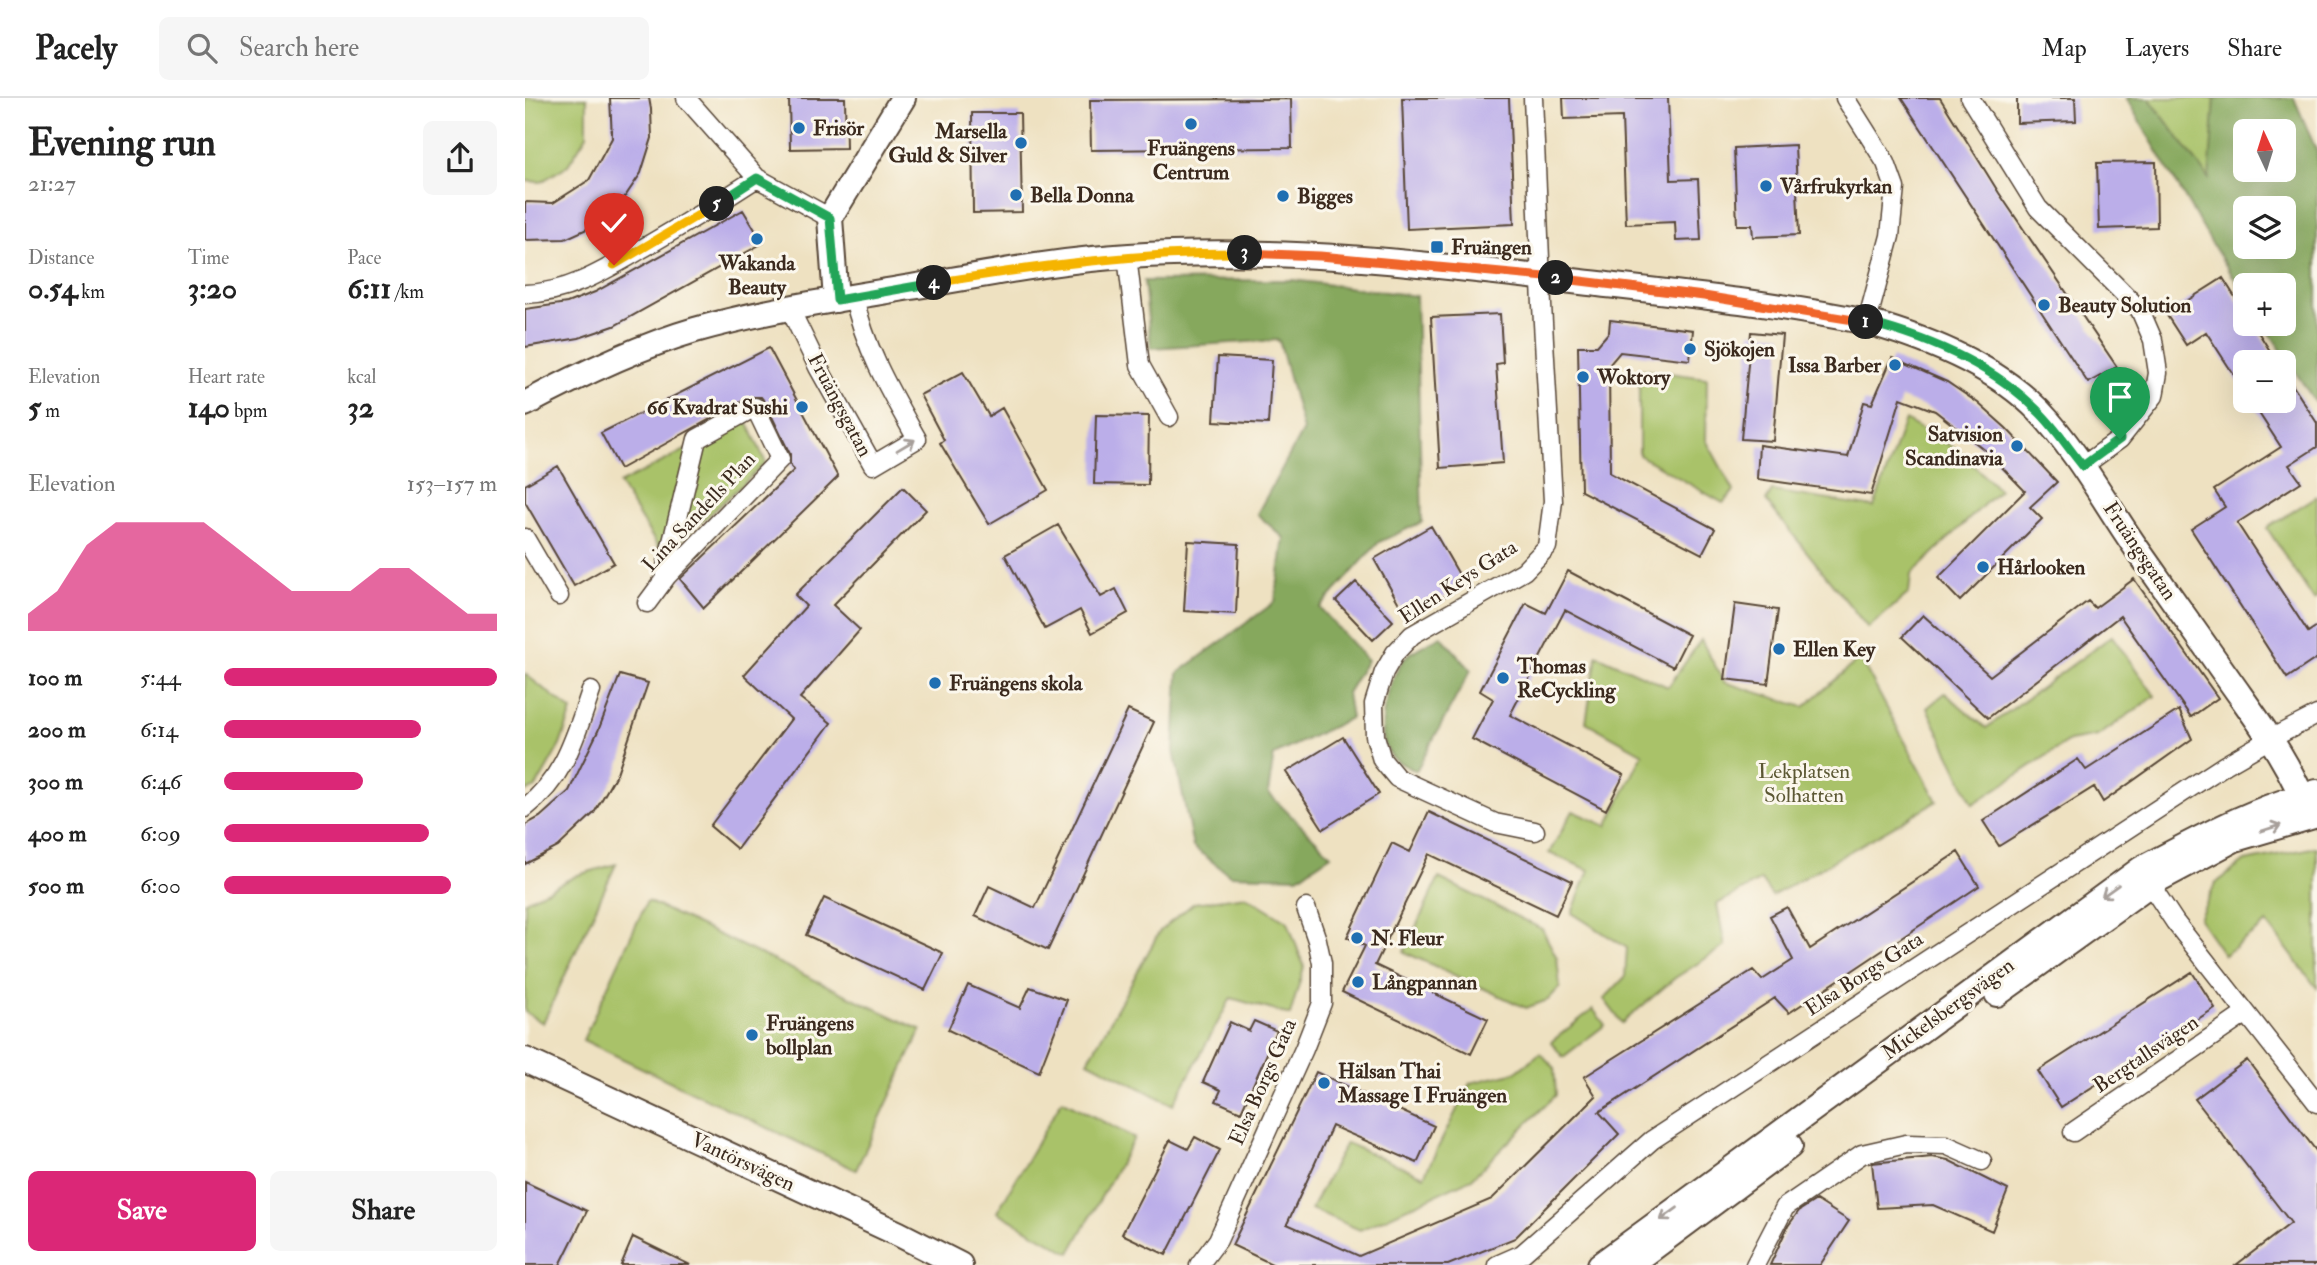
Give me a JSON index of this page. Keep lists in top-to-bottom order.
{
  "streets": {
    "street": [
      "Fruängsgatan",
      "Lina Sandells Plan",
      "Ellen Keys Gata",
      "Elsa Borgs Gata",
      "Mickelsbergsvägen",
      "Bergtallsvägen",
      "Vantörsvägen"
    ]
  },
  "crossings": [
    ["Fruängsgatan", "Ellen Keys Gata"],
    ["Fruängsgatan", "Elsa Borgs Gata"],
    ["Fruängsgatan", "Mickelsbergsvägen"]
  ],
  "parks": ["Lekplatsen Solhatten"],
  "places": {
    "other": [
      "Fruängens Centrum",
      "Frisör",
      "Marsella Guld & Silver",
      "Vårfrukyrkan",
      "Bella Donna",
      "Bigges",
      "Wakanda Beauty",
      "Beauty Solution",
      "Sjökojen",
      "Issa Barber",
      "Woktory",
      "66 Kvadrat Sushi",
      "Satvision Scandinavia",
      "Hårlooken",
      "Ellen Key",
      "Thomas ReCyckling",
      "Fruängens skola",
      "N. Fleur",
      "Långpannan",
      "Fruängens bollplan",
      "Hälsan Thai Massage I Fruängen"
    ],
    "transit": ["Fruängen"]
  },
  "north": "top",
  "page": {
    "header": "Pacely",
    "search": "Search here",
    "nav": ["Map", "Layers", "Share"],
    "heading": ["Evening run", "21:27"],
    "map_buttons": ["+", "−"],
    "pins": [
      "5",
      "3",
      "2",
      "4",
      "1"
    ],
    "stats": [
      ["Distance", "0.54 km"],
      ["Time", "3:20"],
      ["Pace", "6:11 /km"],
      ["Elevation", "5 m"],
      ["Heart rate", "140 bpm"],
      ["kcal", "32"]
    ],
    "chart": ["Elevation", "153–157 m"],
    "list": [
      {
        "name": "100 m",
        "note": "5:44"
      },
      {
        "name": "200 m",
        "note": "6:14"
      },
      {
        "name": "300 m",
        "note": "6:46"
      },
      {
        "name": "400 m",
        "note": "6:09"
      },
      {
        "name": "500 m",
        "note": "6:00"
      }
    ],
    "buttons": ["Save", "Share"]
  }
}
